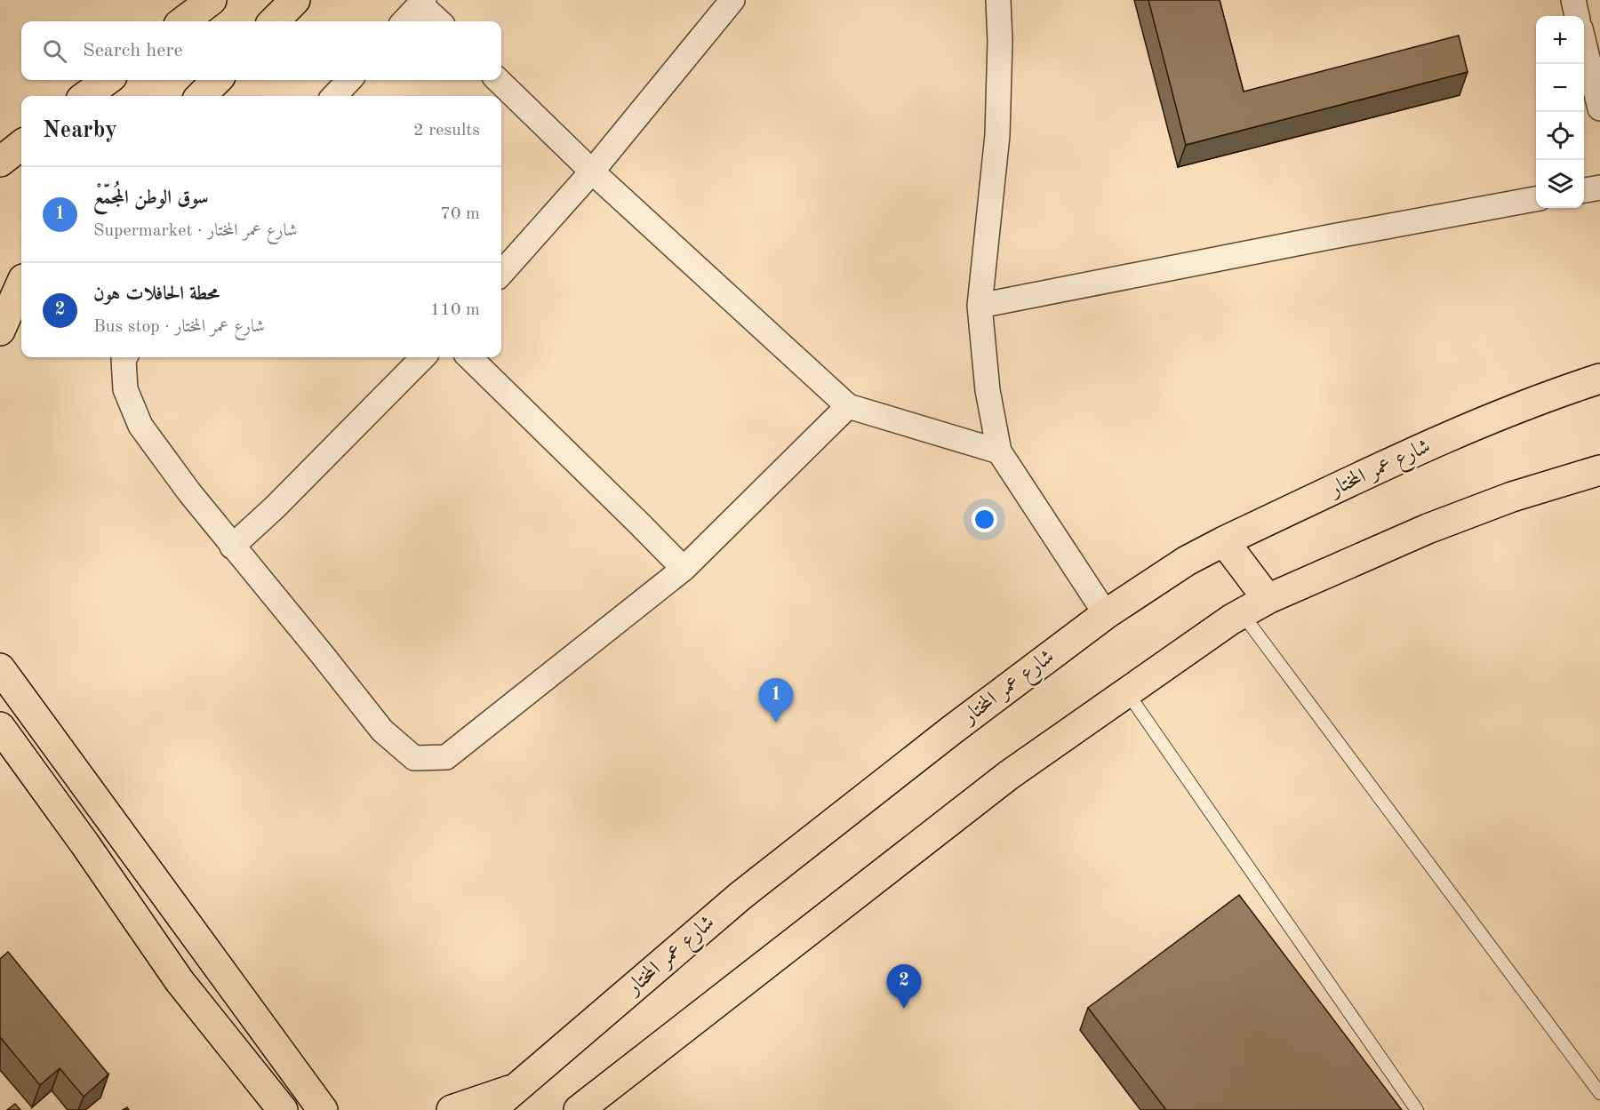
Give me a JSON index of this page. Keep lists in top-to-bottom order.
{
  "streets": {
    "main road": ["شارع عمر المختار"]
  },
  "page": {
    "map_buttons": ["+", "−"],
    "search": "Search here",
    "heading": ["Nearby", "2 results"],
    "list": [
      {
        "mark": "1",
        "name": "سوق الوطن المُجمّعْ",
        "note": "Supermarket · شارع عمر المختار",
        "value": "70 m"
      },
      {
        "mark": "2",
        "name": "محطة الحافلات هون",
        "note": "Bus stop · شارع عمر المختار",
        "value": "110 m"
      }
    ],
    "pins": ["1", "2"]
  }
}
